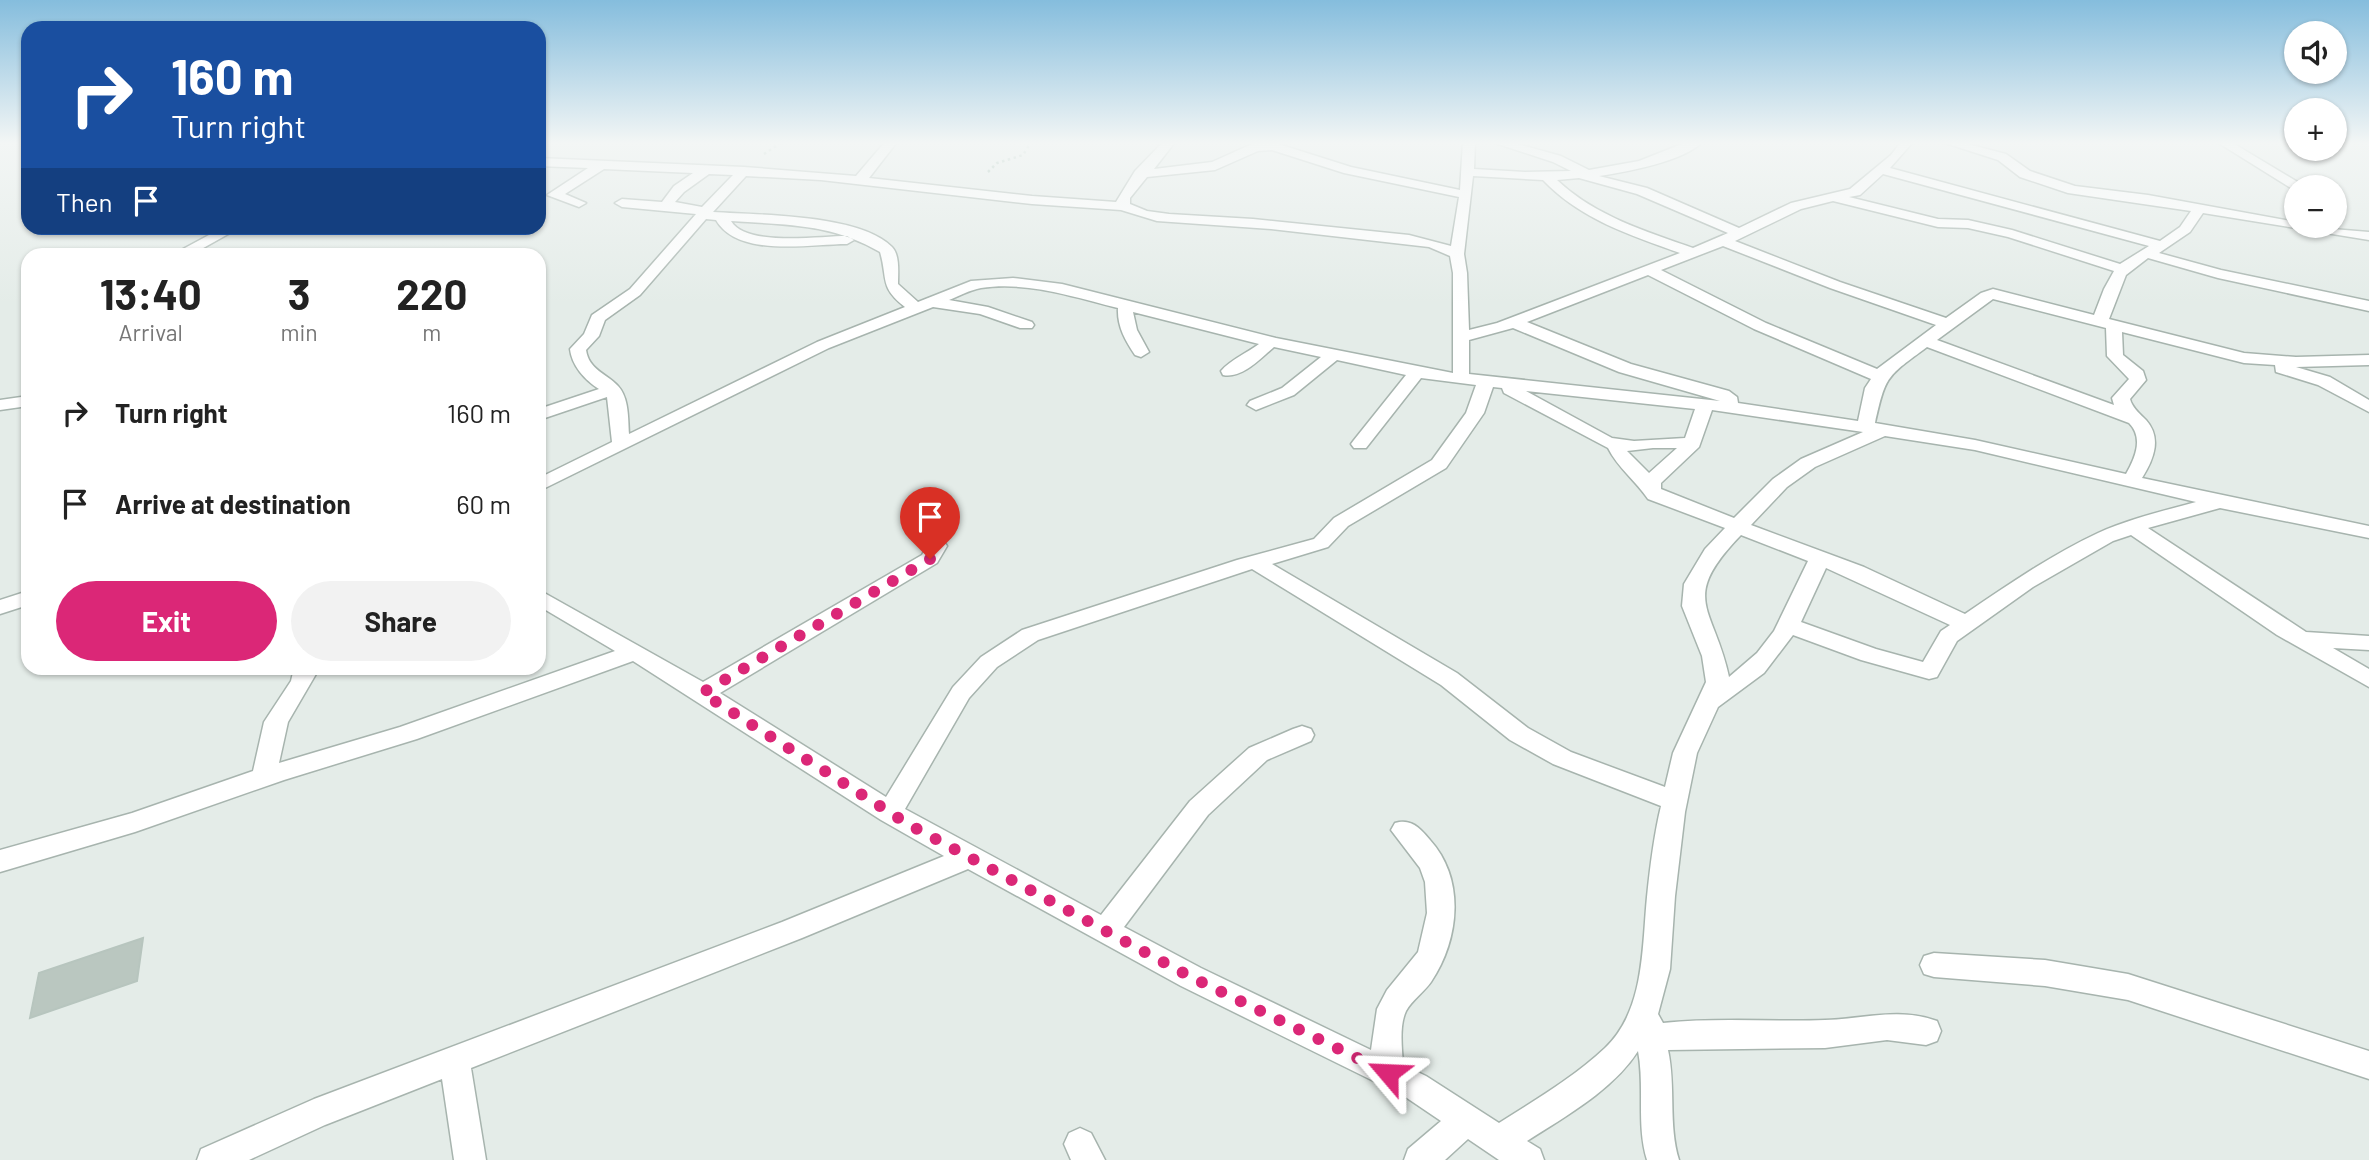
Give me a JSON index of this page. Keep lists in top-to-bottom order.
{
  "page": {
    "map_buttons": ["+", "−"],
    "turn": ["160 m", "Turn right"],
    "then": "Then",
    "eta": [
      "13:40",
      "Arrival",
      "3",
      "min",
      "220",
      "m"
    ],
    "list": [
      {
        "name": "Turn right",
        "value": "160 m"
      },
      {
        "name": "Arrive at destination",
        "value": "60 m"
      }
    ],
    "buttons": ["Exit", "Share"]
  }
}
